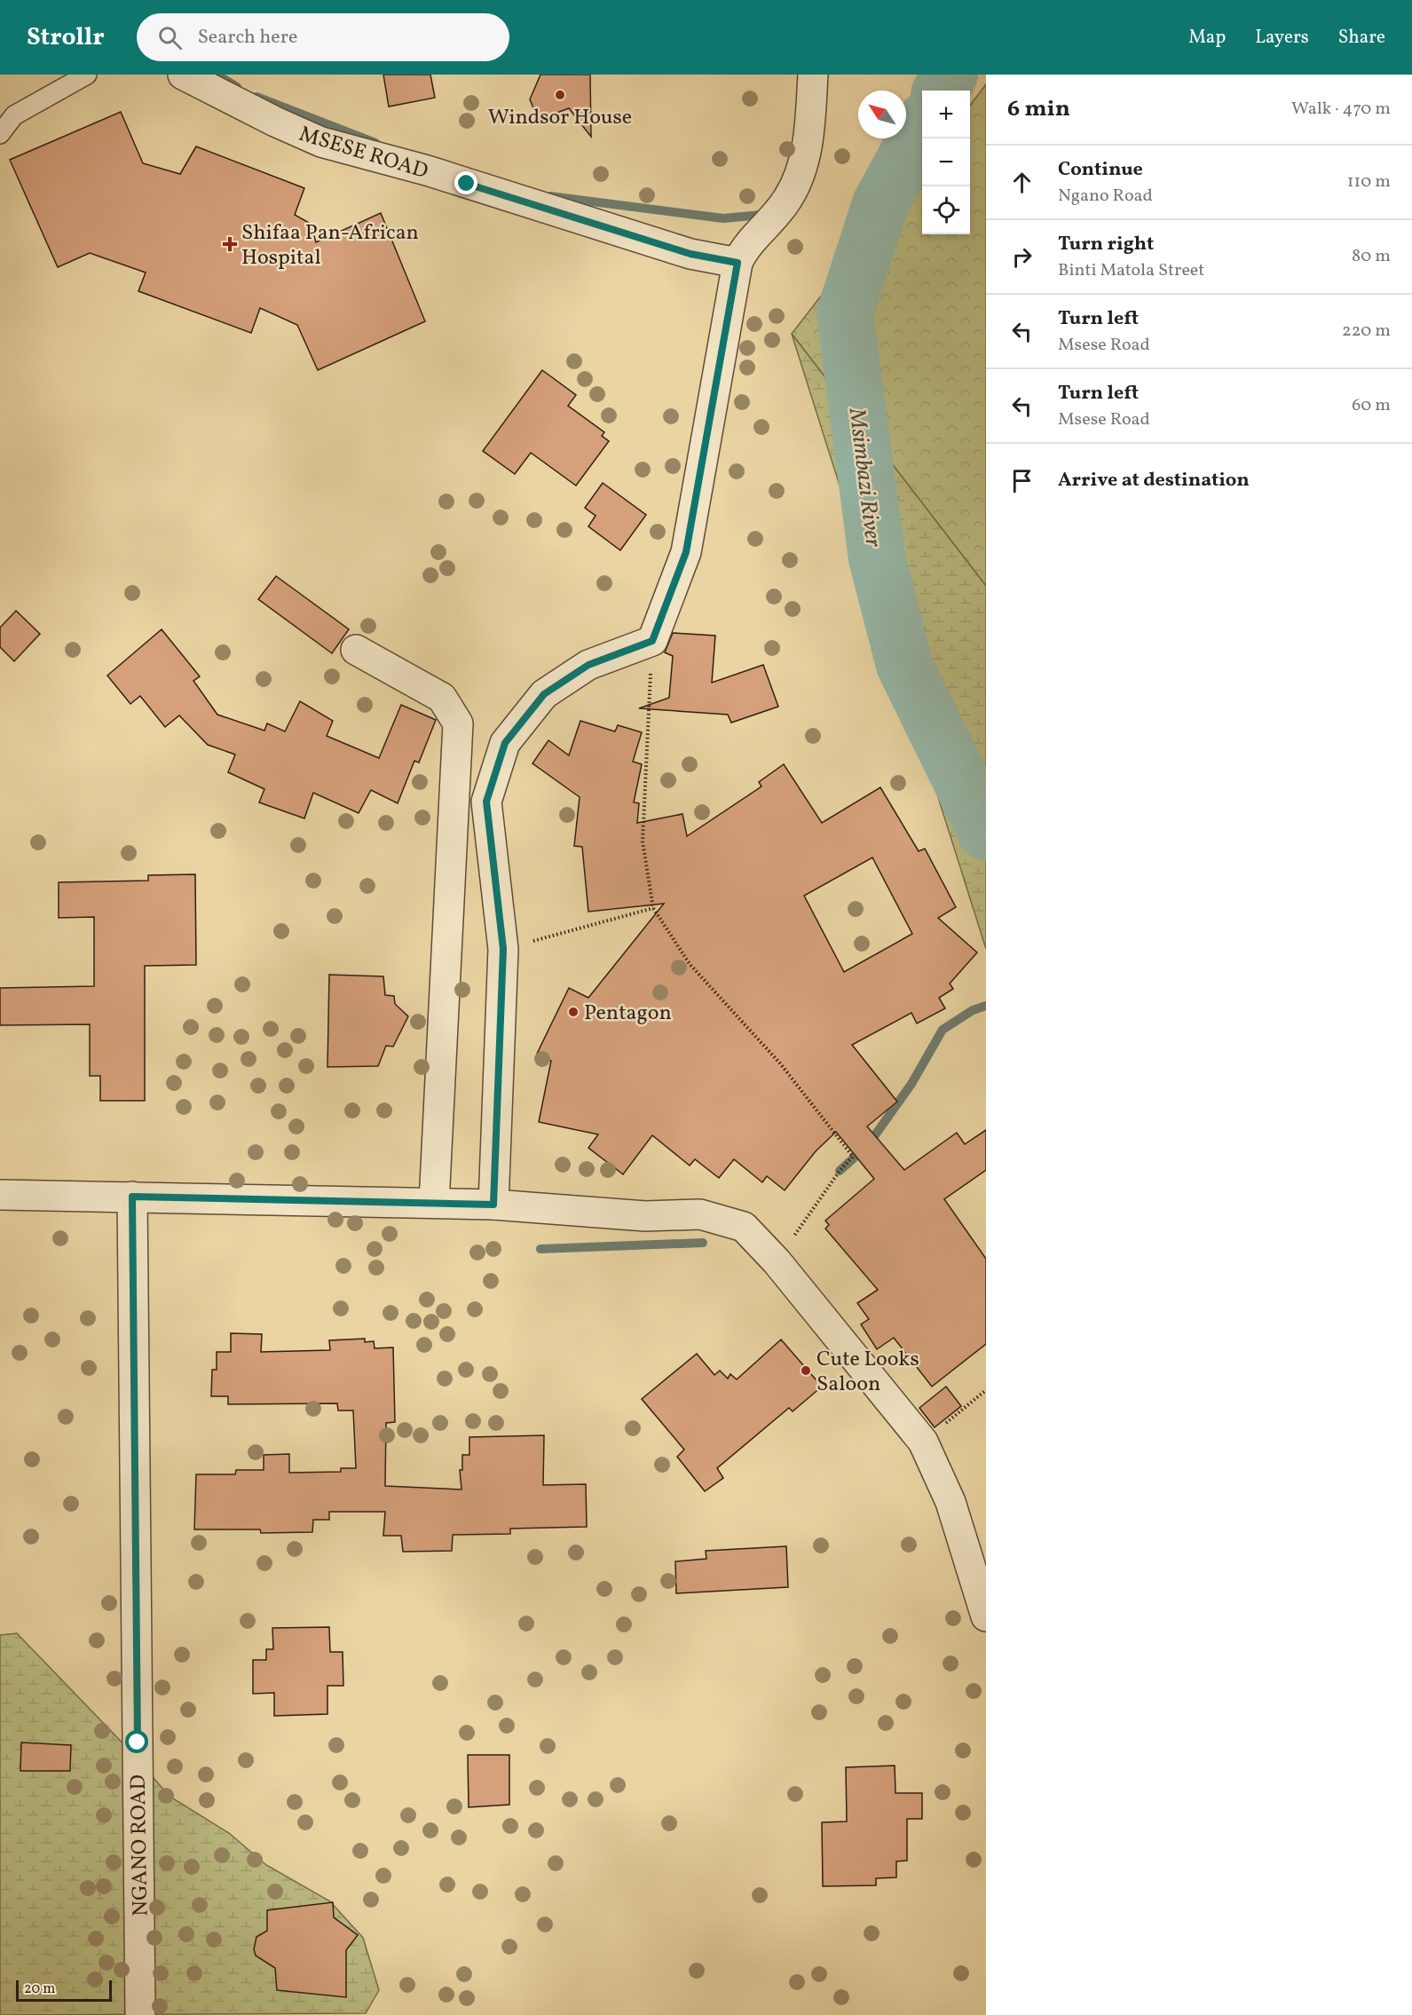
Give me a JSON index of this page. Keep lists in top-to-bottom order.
{
  "streets": {
    "street": ["MSESE ROAD", "NGANO ROAD"]
  },
  "water": ["Msimbazi River"],
  "places": {
    "other": ["Windsor House", "Pentagon", "Cute Looks Saloon"],
    "health": ["Shifaa Pan-African Hospital"]
  },
  "scale_bar": "20 m",
  "north": "top left",
  "page": {
    "header": "Strollr",
    "search": "Search here",
    "nav": ["Map", "Layers", "Share"],
    "heading": ["6 min", "Walk · 470 m"],
    "map_buttons": ["+", "−"],
    "list": [
      ["Continue", "Ngano Road", "110 m"],
      ["Turn right", "Binti Matola Street", "80 m"],
      ["Turn left", "Msese Road", "220 m"],
      ["Turn left", "Msese Road", "60 m"],
      "Arrive at destination"
    ],
    "scale": "20 m"
  }
}
